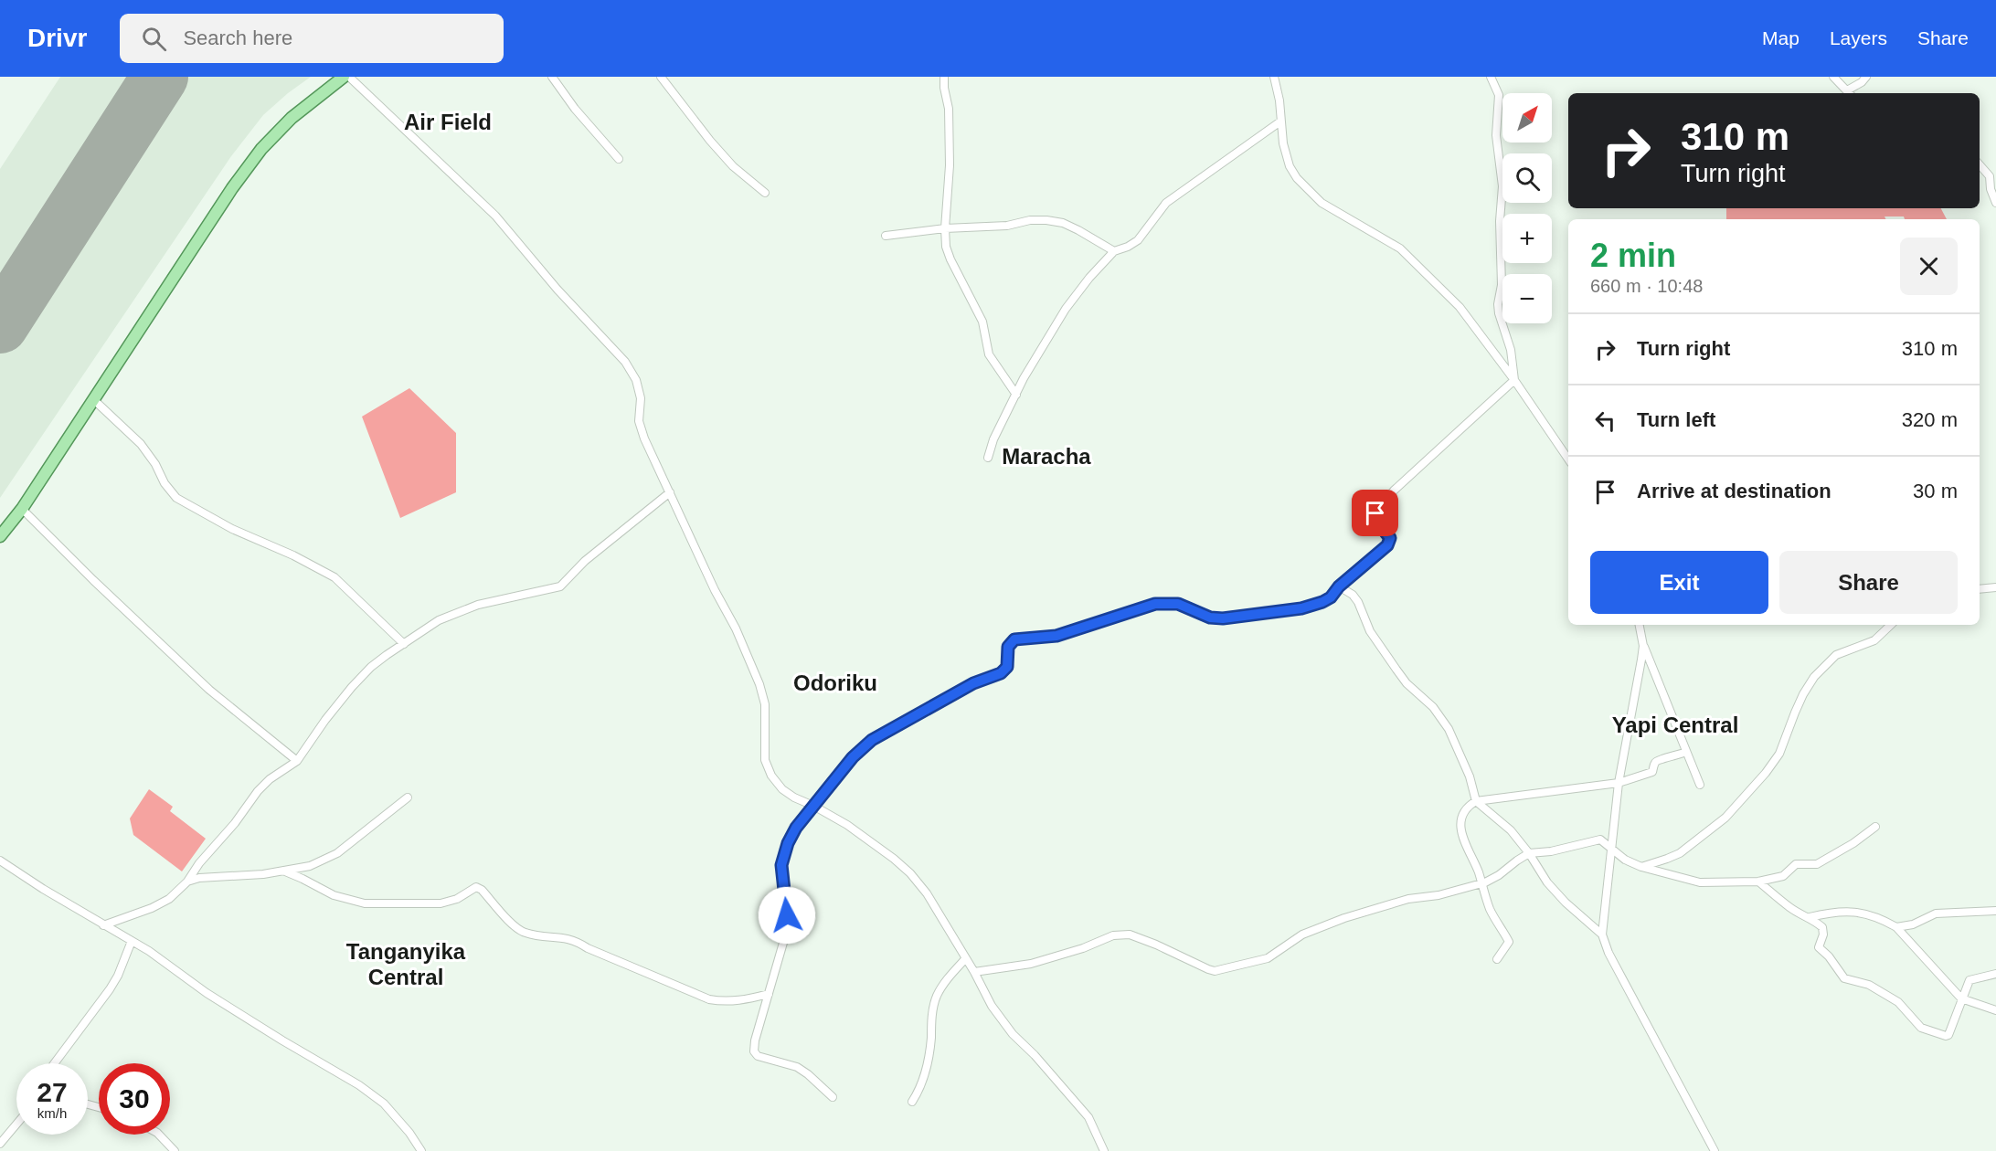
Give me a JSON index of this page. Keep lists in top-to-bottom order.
{
  "districts": [
    "Air Field",
    "Maracha",
    "Odoriku",
    "Yapi Central",
    "Tanganyika Central"
  ],
  "north": "top right",
  "page": {
    "header": "Drivr",
    "search": "Search here",
    "nav": ["Map", "Layers", "Share"],
    "map_buttons": ["+", "−"],
    "turn": ["310 m", "Turn right"],
    "heading": ["2 min", "660 m · 10:48"],
    "list": [
      {
        "name": "Turn right",
        "value": "310 m"
      },
      {
        "name": "Turn left",
        "value": "320 m"
      },
      {
        "name": "Arrive at destination",
        "value": "30 m"
      }
    ],
    "buttons": ["Exit", "Share"],
    "speed": "27 km/h",
    "limit": "30"
  }
}
